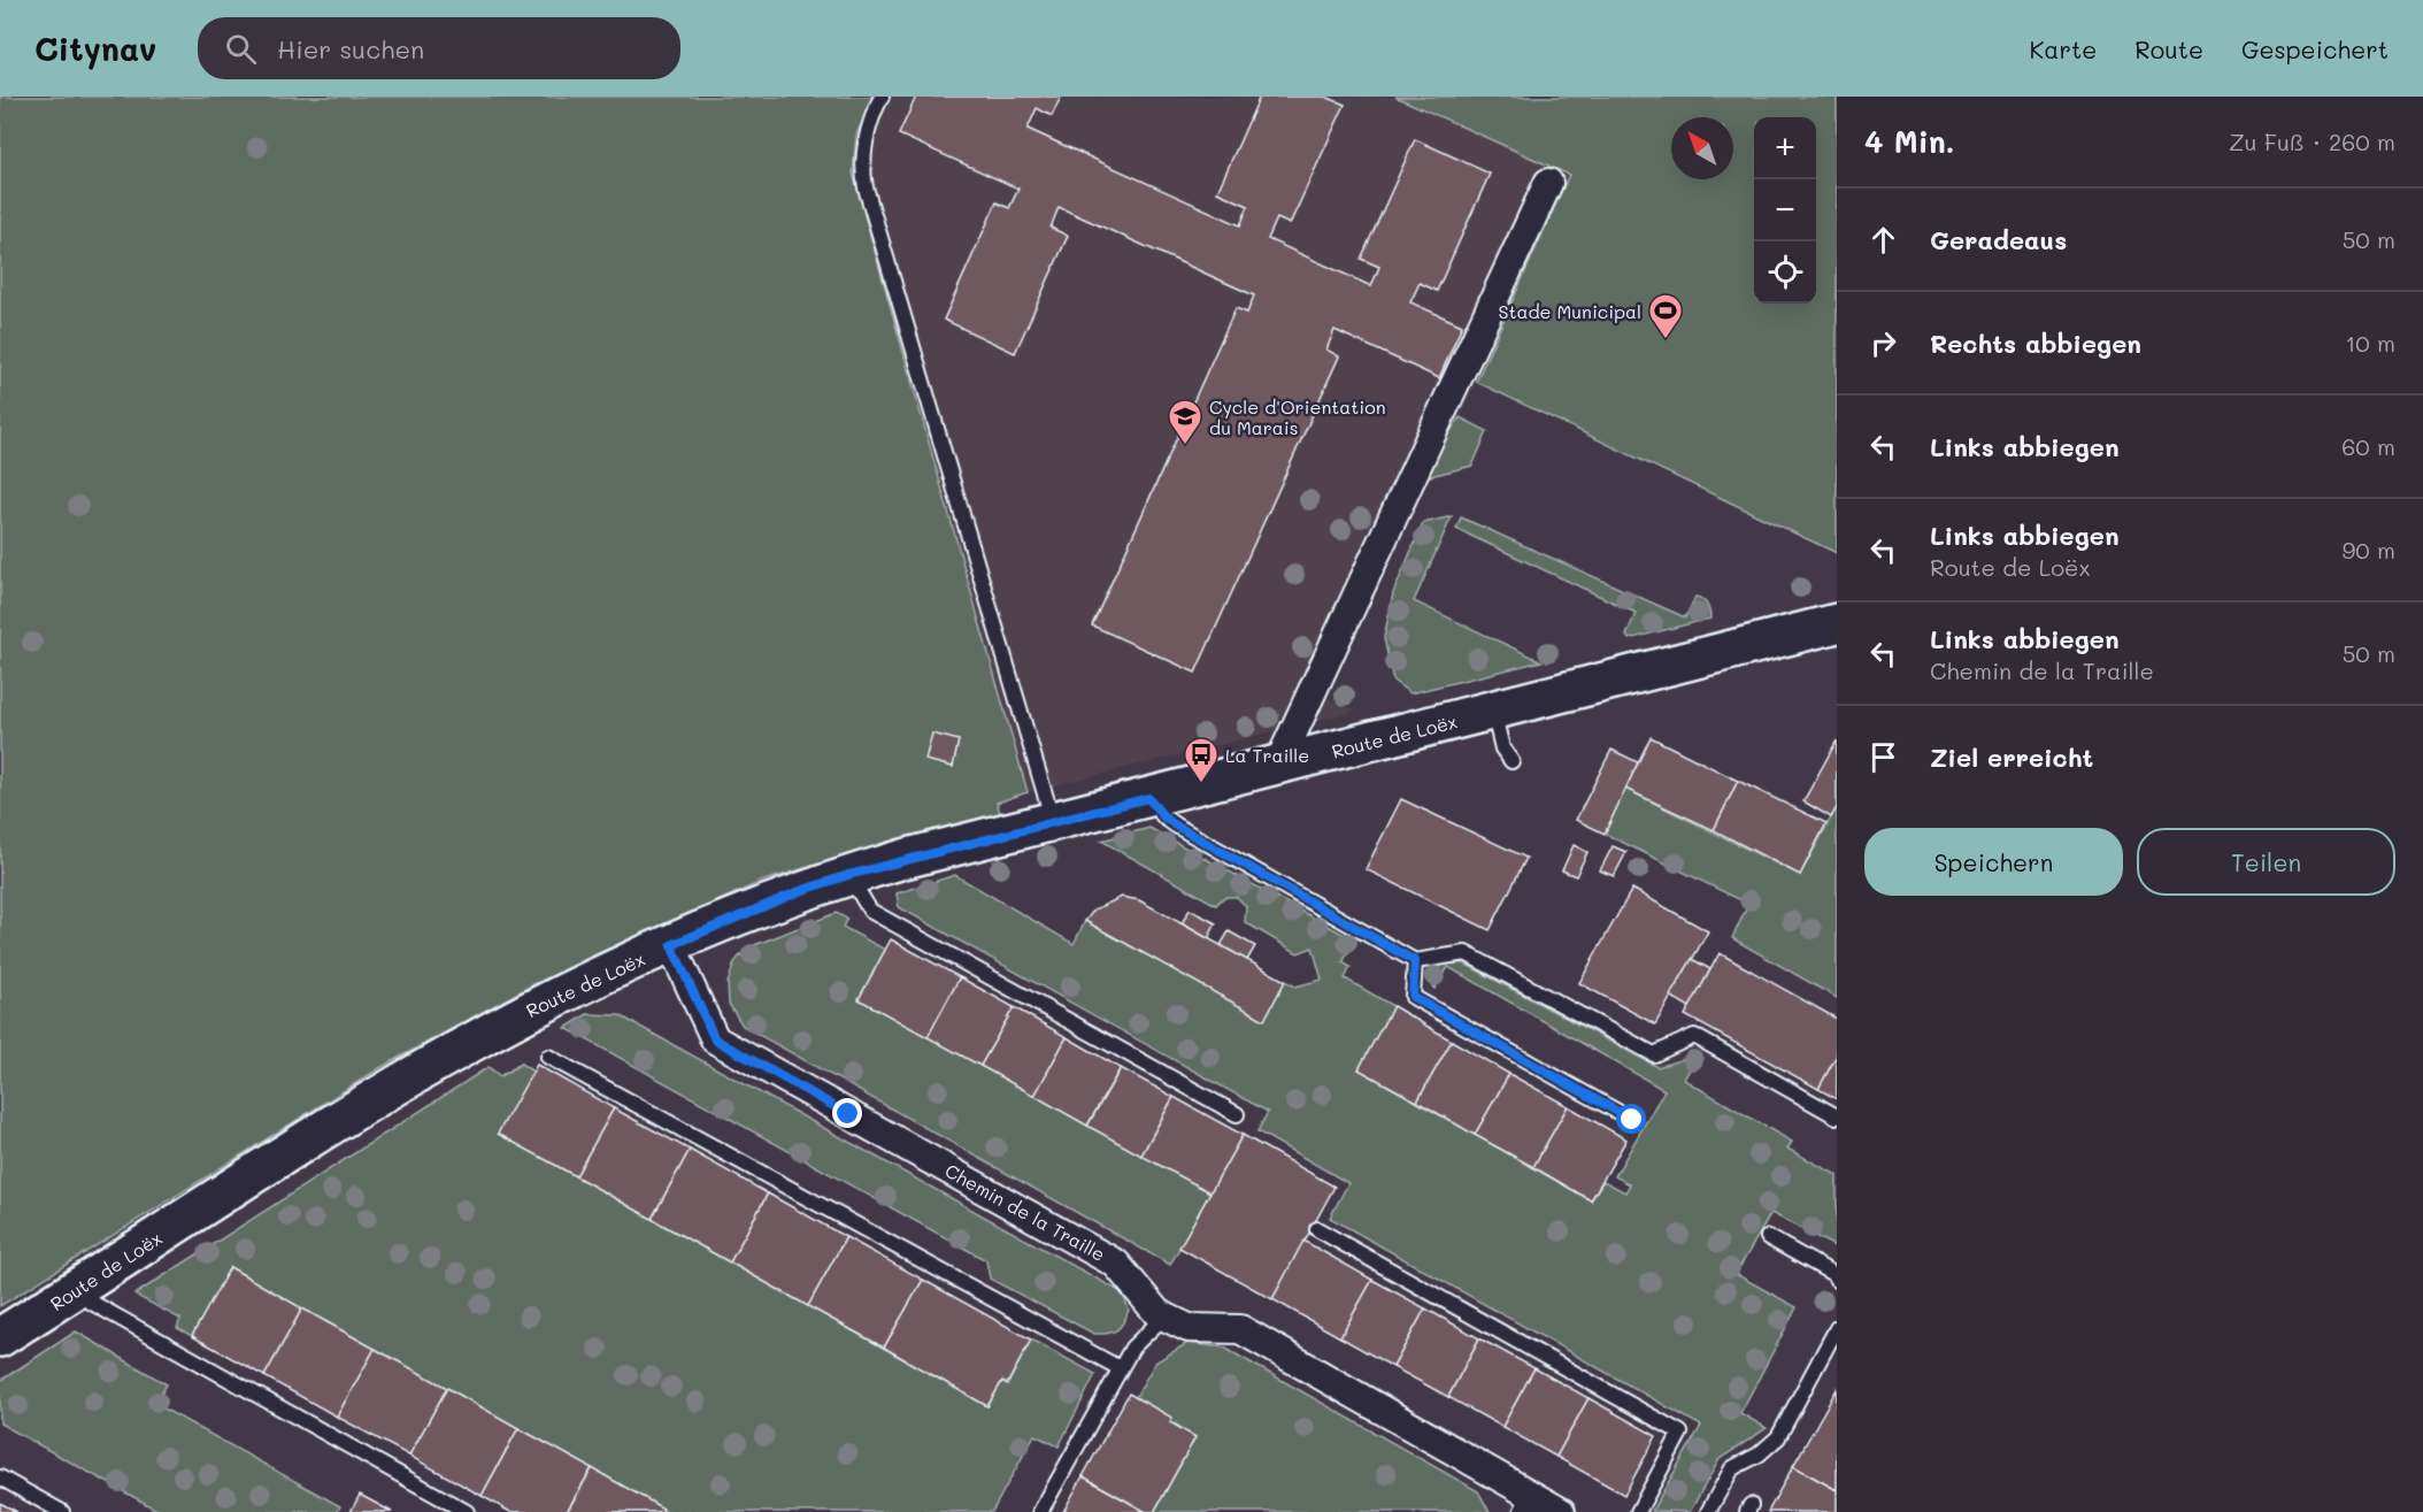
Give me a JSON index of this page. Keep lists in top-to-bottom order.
{
  "streets": {
    "street": ["Route de Loëx", "Chemin de la Traille"]
  },
  "crossings": [
    ["Route de Loëx", "Chemin de la Traille"]
  ],
  "places": {
    "sports": ["Stade Municipal"],
    "school or university": ["Cycle d'Orientation du Marais"],
    "bus stop": ["La Traille"]
  },
  "north": "top left",
  "page": {
    "header": "Citynav",
    "search": "Hier suchen",
    "nav": ["Karte", "Route", "Gespeichert"],
    "heading": ["4 Min.", "Zu Fuß · 260 m"],
    "map_buttons": ["+", "−"],
    "list": [
      ["Geradeaus", "50 m"],
      ["Rechts abbiegen", "10 m"],
      ["Links abbiegen", "60 m"],
      ["Links abbiegen", "Route de Loëx", "90 m"],
      ["Links abbiegen", "Chemin de la Traille", "50 m"],
      "Ziel erreicht"
    ],
    "buttons": ["Speichern", "Teilen"]
  }
}
